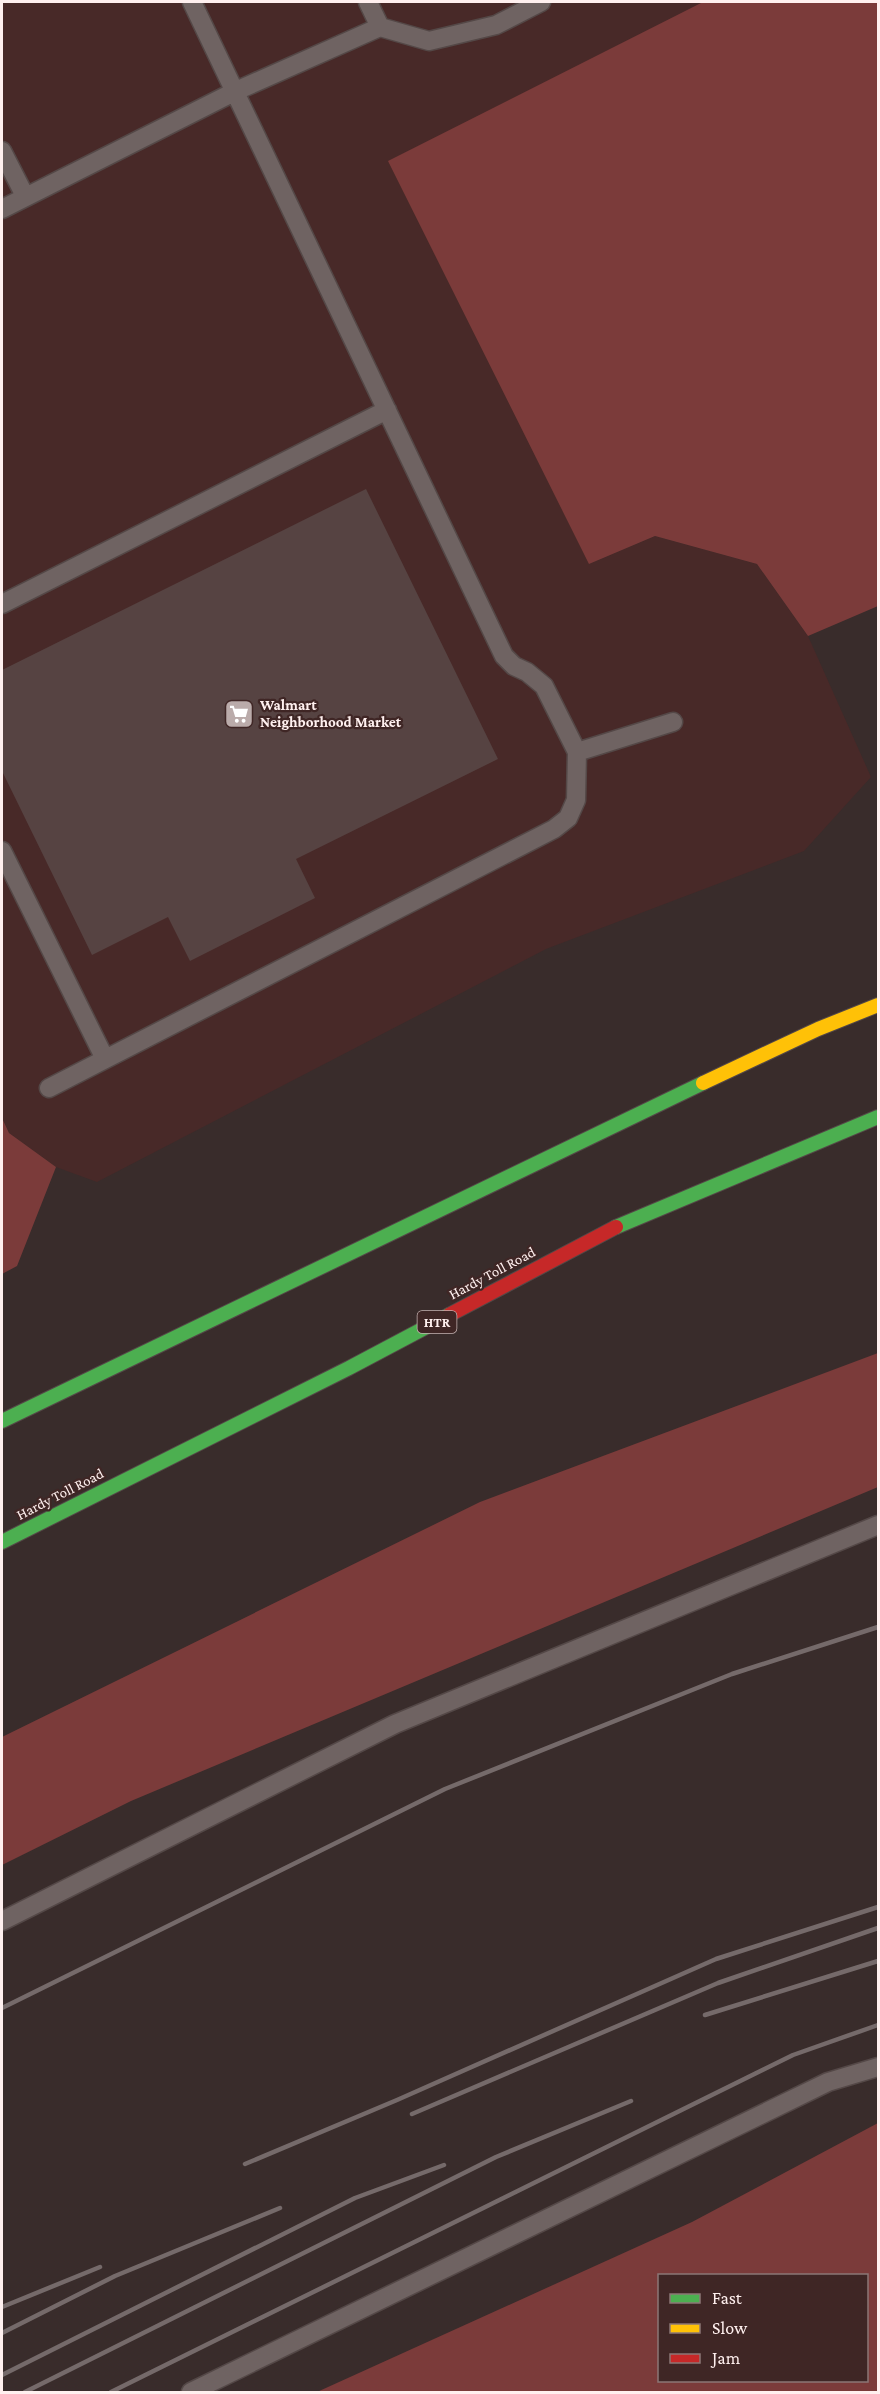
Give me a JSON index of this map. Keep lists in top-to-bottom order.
{
  "streets": {
    "highway": ["Hardy Toll Road", "HTR"]
  },
  "places": {
    "supermarket": ["Walmart Neighborhood Market"]
  },
  "legend": ["Fast", "Slow", "Jam"]
}
